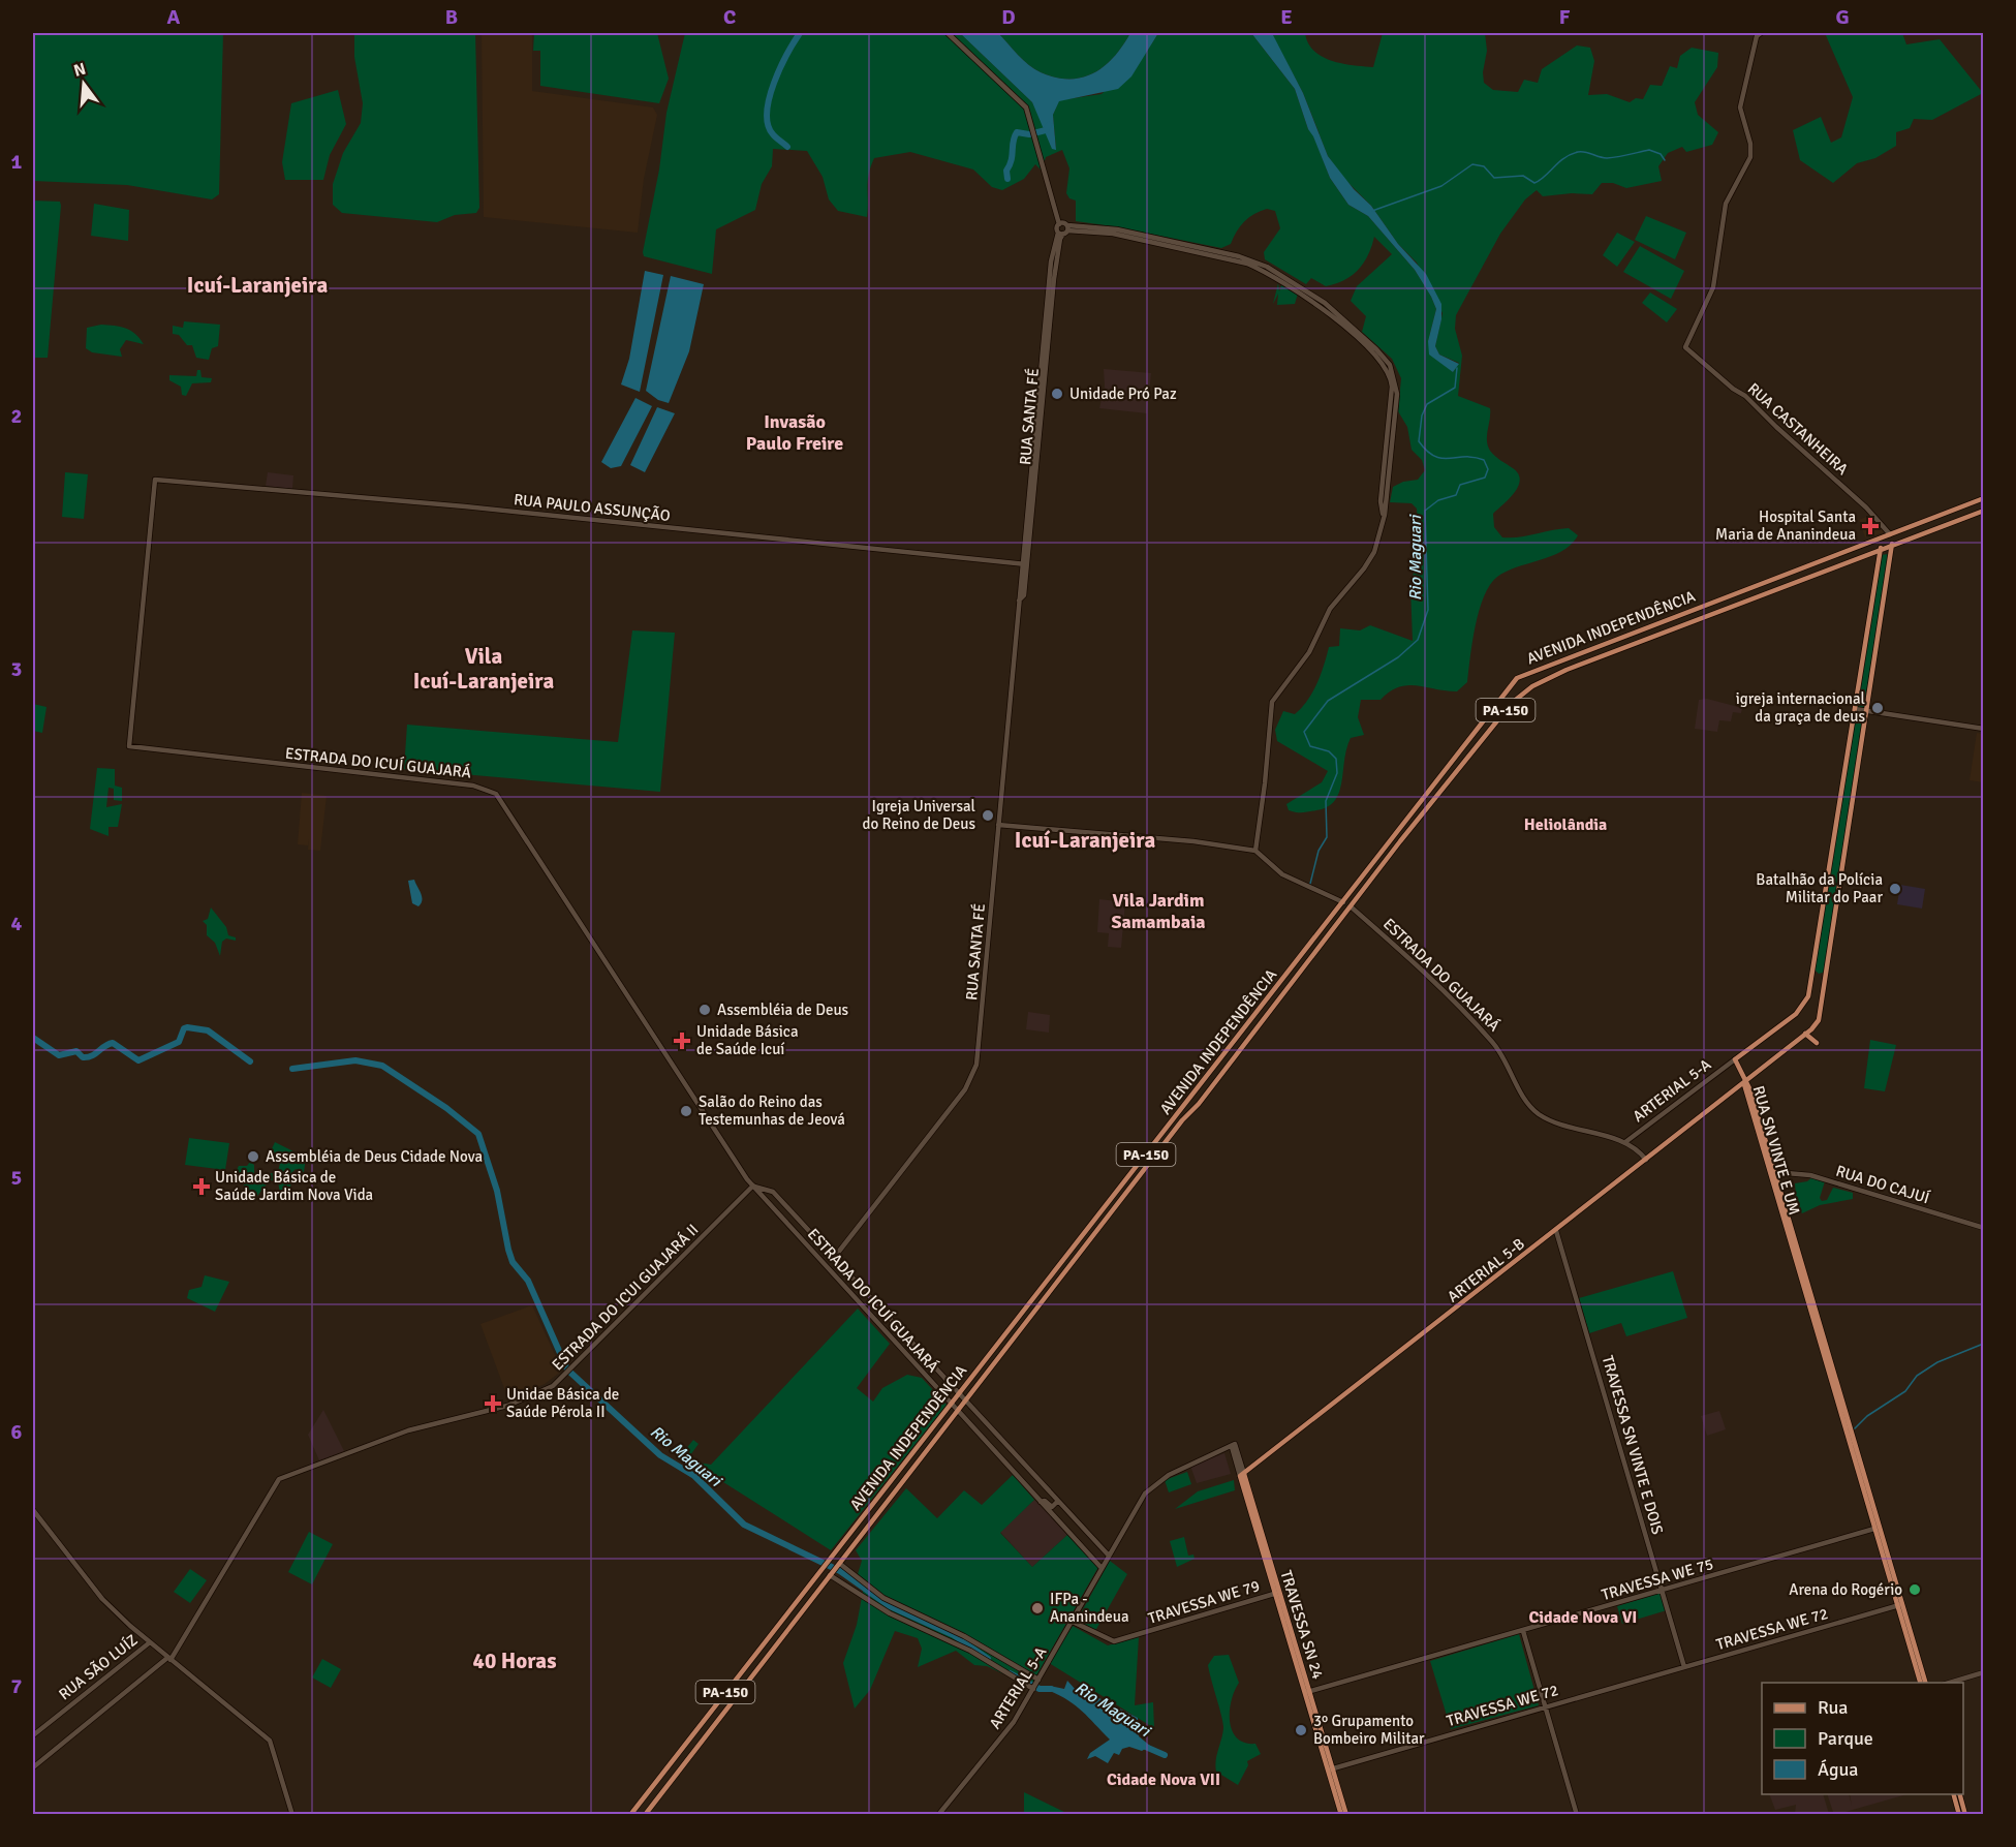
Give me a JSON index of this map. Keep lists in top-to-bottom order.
{
  "streets": {
    "main road": [
      "AVENIDA INDEPENDÊNCIA",
      "PA-150",
      "RUA SN VINTE E UM",
      "ARTERIAL 5-B",
      "TRAVESSA SN 24"
    ],
    "street": [
      "RUA SANTA FÉ",
      "RUA CASTANHEIRA",
      "RUA PAULO ASSUNÇÃO",
      "ESTRADA DO ICUÍ GUAJARÁ",
      "ESTRADA DO GUAJARÁ",
      "ARTERIAL 5-A",
      "RUA DO CAJUÍ",
      "ESTRADA DO ICUI GUAJARÁ II",
      "TRAVESSA SN VINTE E DOIS",
      "TRAVESSA WE 75",
      "TRAVESSA WE 79",
      "TRAVESSA WE 72",
      "RUA SÃO LUÍZ"
    ]
  },
  "crossings": [
    ["RUA SANTA FÉ", "RUA PAULO ASSUNÇÃO"],
    ["RUA SANTA FÉ", "ESTRADA DO ICUÍ GUAJARÁ"],
    ["RUA CASTANHEIRA", "AVENIDA INDEPENDÊNCIA"],
    ["RUA PAULO ASSUNÇÃO", "ESTRADA DO ICUÍ GUAJARÁ"],
    ["AVENIDA INDEPENDÊNCIA", "ESTRADA DO ICUÍ GUAJARÁ"],
    ["AVENIDA INDEPENDÊNCIA", "ESTRADA DO GUAJARÁ"],
    ["ESTRADA DO ICUÍ GUAJARÁ", "ARTERIAL 5-A"],
    ["ESTRADA DO ICUÍ GUAJARÁ", "ESTRADA DO ICUI GUAJARÁ II"],
    ["ESTRADA DO GUAJARÁ", "ARTERIAL 5-A"],
    ["ARTERIAL 5-A", "RUA SN VINTE E UM"],
    ["ARTERIAL 5-A", "TRAVESSA WE 79"],
    ["ARTERIAL 5-A", "TRAVESSA SN 24"],
    ["RUA SN VINTE E UM", "RUA DO CAJUÍ"],
    ["RUA SN VINTE E UM", "ARTERIAL 5-B"],
    ["RUA SN VINTE E UM", "TRAVESSA WE 75"],
    ["RUA SN VINTE E UM", "TRAVESSA WE 72"],
    ["ARTERIAL 5-B", "TRAVESSA SN VINTE E DOIS"],
    ["ARTERIAL 5-B", "TRAVESSA SN 24"],
    ["TRAVESSA SN VINTE E DOIS", "TRAVESSA WE 75"],
    ["TRAVESSA SN VINTE E DOIS", "TRAVESSA WE 72"],
    ["TRAVESSA WE 75", "TRAVESSA SN 24"],
    ["TRAVESSA WE 79", "TRAVESSA SN 24"],
    ["TRAVESSA SN 24", "TRAVESSA WE 72"]
  ],
  "districts": [
    "Icuí-Laranjeira",
    "Invasão Paulo Freire",
    "Vila Icuí-Laranjeira",
    "Heliolândia",
    "Icuí-Laranjeira",
    "Vila Jardim Samambaia",
    "Cidade Nova VI",
    "40 Horas",
    "Cidade Nova VII"
  ],
  "water": ["Rio Maguari"],
  "places": {
    "other": [
      "Unidade Pró Paz",
      "igreja internacional da graça de deus",
      "Igreja Universal do Reino de Deus",
      "Batalhão da Polícia Militar do Paar",
      "Assembléia de Deus",
      "Salão do Reino das Testemunhas de Jeová",
      "Assembléia de Deus Cidade Nova",
      "Arena do Rogério",
      "IFPa - Ananindeua",
      "3º Grupamento Bombeiro Militar"
    ],
    "health": [
      "Hospital Santa Maria de Ananindeua",
      "Unidade Básica de Saúde Icuí",
      "Unidade Básica de Saúde Jardim Nova Vida",
      "Unidae Básica de Saúde Pérola II"
    ]
  },
  "legend": ["Rua", "Parque", "Água"],
  "north": "top",
  "grid": {
    "columns": [
      "A",
      "B",
      "C",
      "D",
      "E",
      "F",
      "G"
    ],
    "rows": [
      "1",
      "2",
      "3",
      "4",
      "5",
      "6",
      "7"
    ]
  }
}
